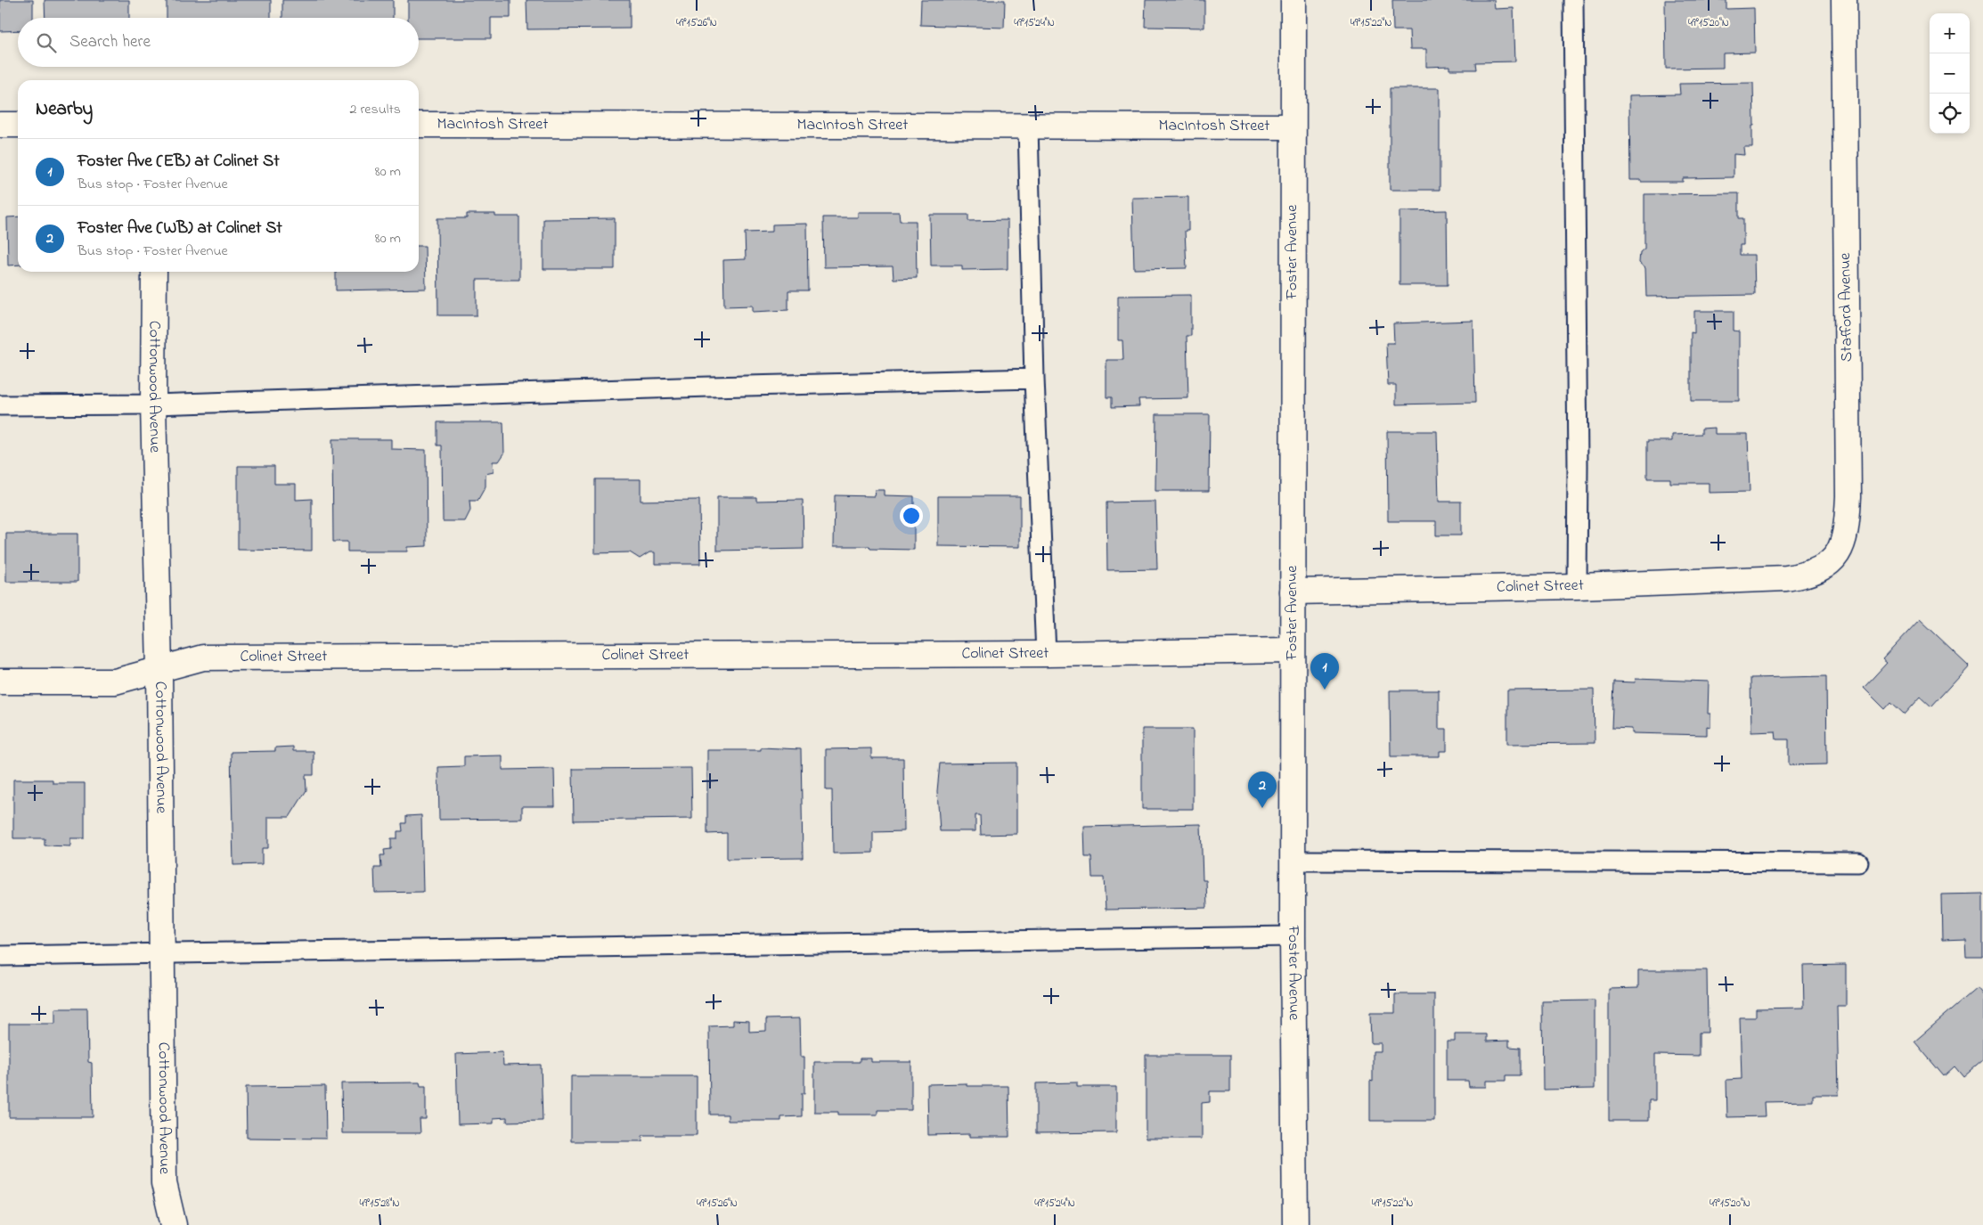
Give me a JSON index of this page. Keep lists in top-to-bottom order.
{
  "streets": {
    "street": [
      "MacIntosh Street",
      "Foster Avenue",
      "Stafford Avenue",
      "Cottonwood Avenue",
      "Colinet Street"
    ]
  },
  "crossings": [
    ["MacIntosh Street", "Foster Avenue"],
    ["Foster Avenue", "Colinet Street"],
    ["Stafford Avenue", "Colinet Street"],
    ["Cottonwood Avenue", "Colinet Street"]
  ],
  "page": {
    "map_buttons": ["+", "−"],
    "search": "Search here",
    "heading": ["Nearby", "2 results"],
    "list": [
      {
        "mark": "1",
        "name": "Foster Ave (EB) at Colinet St",
        "note": "Bus stop · Foster Avenue",
        "value": "80 m"
      },
      {
        "mark": "2",
        "name": "Foster Ave (WB) at Colinet St",
        "note": "Bus stop · Foster Avenue",
        "value": "80 m"
      }
    ],
    "pins": ["1", "2"]
  },
  "coordinates": [
    "49°15'26\"N",
    "49°15'24\"N",
    "49°15'22\"N",
    "49°15'20\"N",
    "49°15'28\"N"
  ]
}
